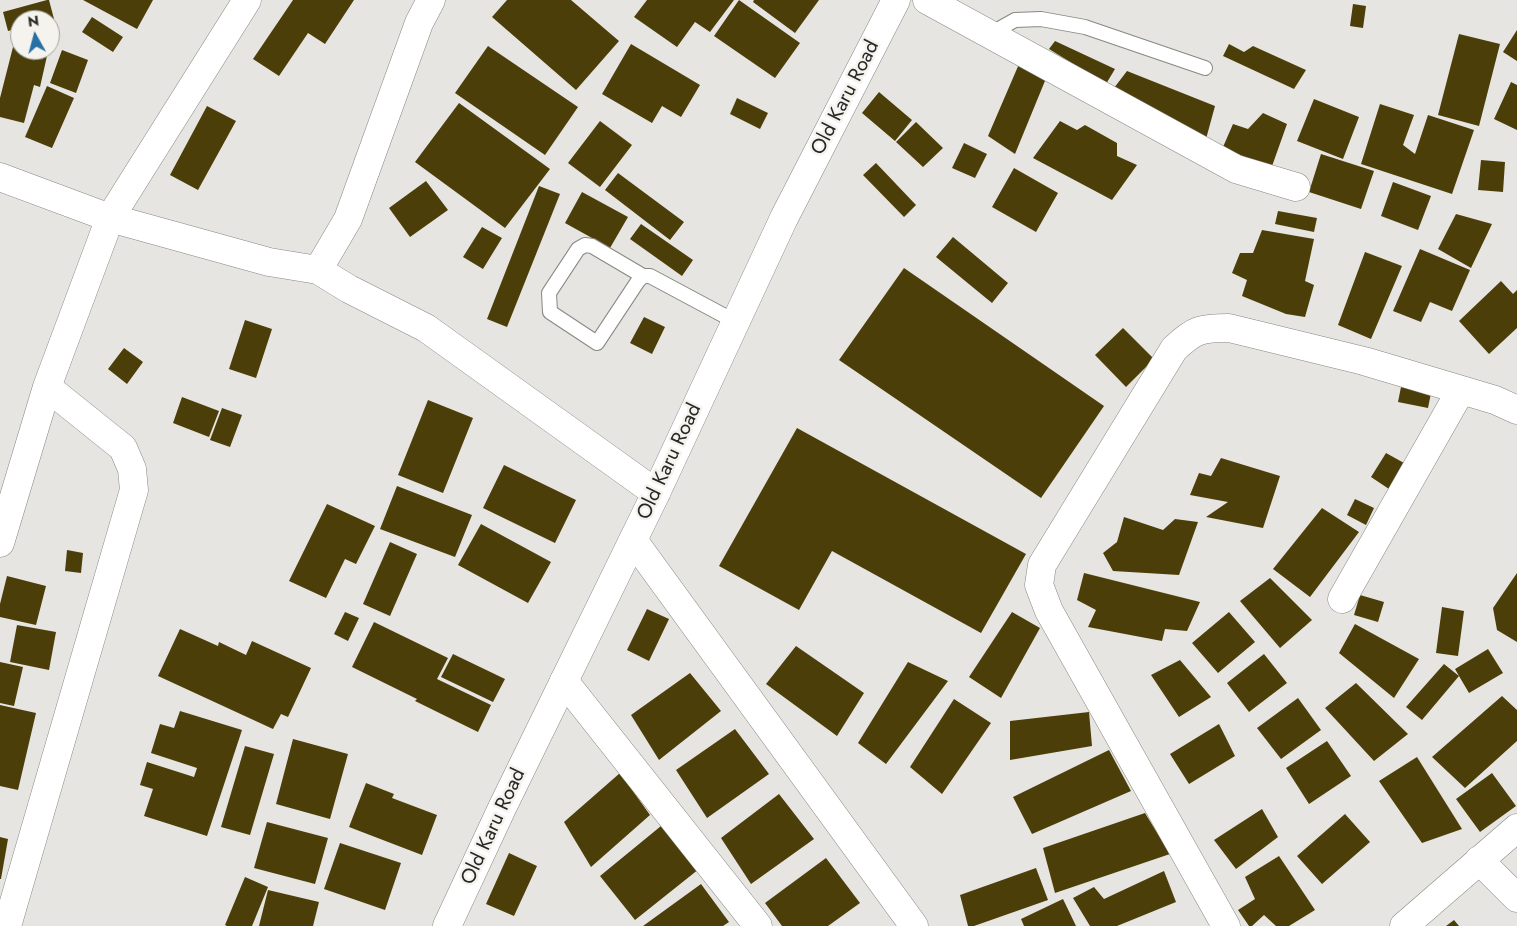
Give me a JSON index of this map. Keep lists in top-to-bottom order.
{
  "streets": {
    "street": ["Old Karu Road"]
  },
  "north": "top"
}
